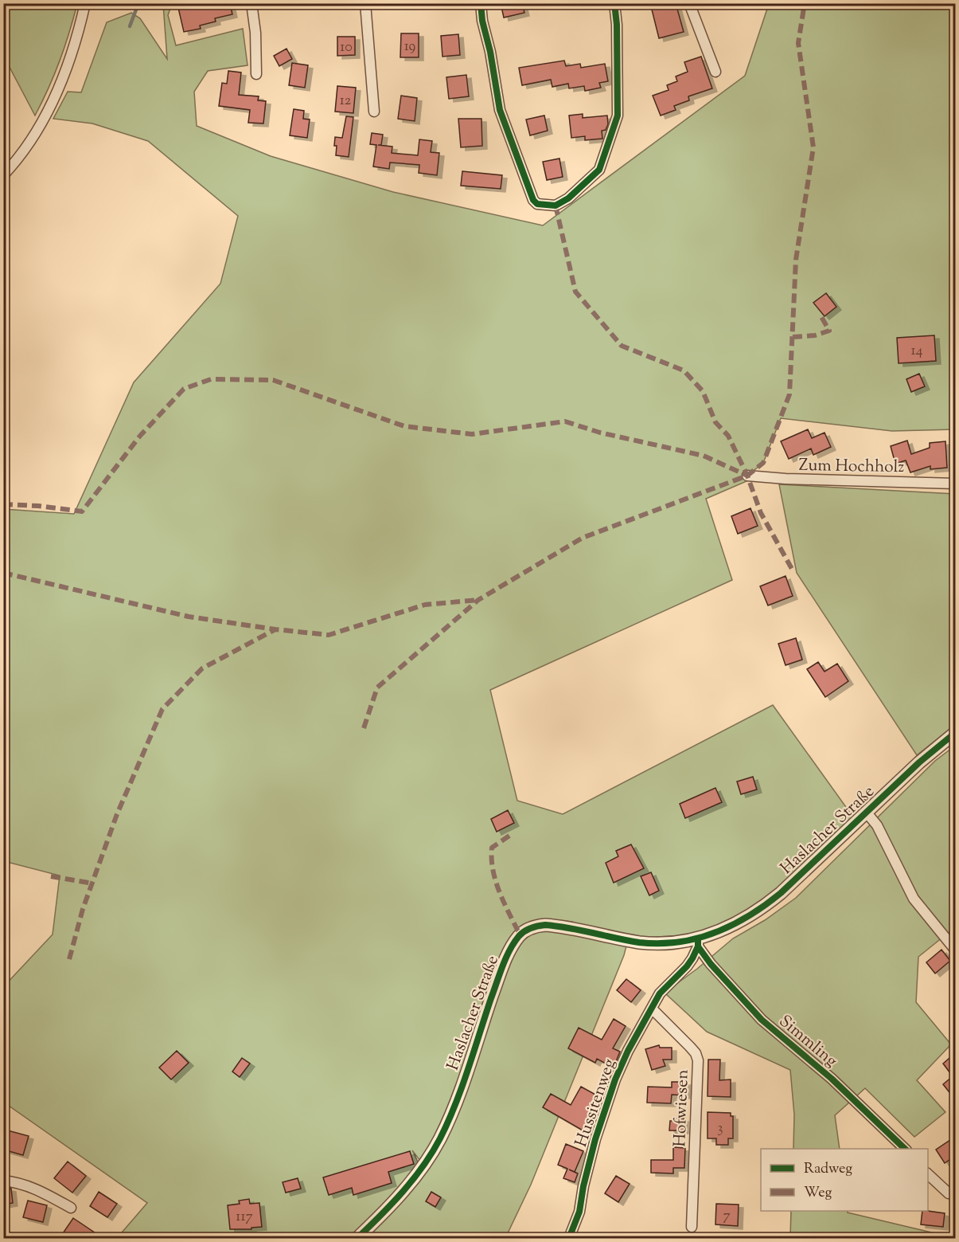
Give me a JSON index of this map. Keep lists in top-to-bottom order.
{
  "streets": {
    "street": [
      "Zum Hochholz",
      "Haslacher Straße",
      "Simmling",
      "Hussitenweg",
      "Hofwiesen"
    ]
  },
  "crossings": [
    ["Haslacher Straße", "Simmling"],
    ["Haslacher Straße", "Hussitenweg"],
    ["Simmling", "Hussitenweg"],
    ["Hussitenweg", "Hofwiesen"]
  ],
  "house_numbers": [
    "19",
    "10",
    "12",
    "14",
    "3",
    "7",
    "117"
  ],
  "legend": ["Radweg", "Weg"]
}
